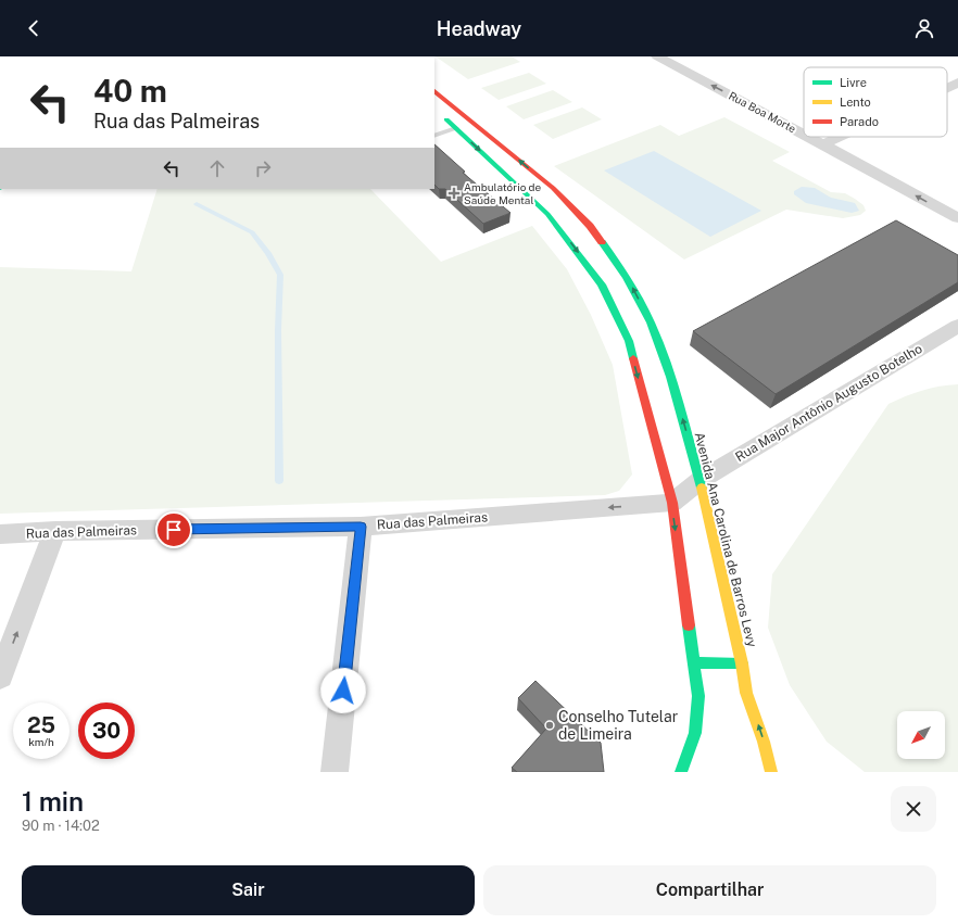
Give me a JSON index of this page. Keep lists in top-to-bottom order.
{
  "streets": {
    "street": [
      "Rua Boa Morte",
      "Rua Major Antônio Augusto Botelho",
      "Rua das Palmeiras",
      "Avenida Ana Carolina de Barros Levy"
    ]
  },
  "crossings": [
    ["Rua Major Antônio Augusto Botelho", "Avenida Ana Carolina de Barros Levy"]
  ],
  "one_way": ["Rua Boa Morte", "Rua das Palmeiras"],
  "places": {
    "health": ["Ambulatório de Saúde Mental"],
    "other": ["Conselho Tutelar de Limeira"]
  },
  "legend": ["Livre", "Lento", "Parado"],
  "north": "bottom left",
  "page": {
    "header": "Headway",
    "turn": ["40 m", "Rua das Palmeiras"],
    "speed": "25 km/h",
    "limit": "30",
    "heading": ["1 min", "90 m · 14:02"],
    "buttons": ["Sair", "Compartilhar"]
  }
}
